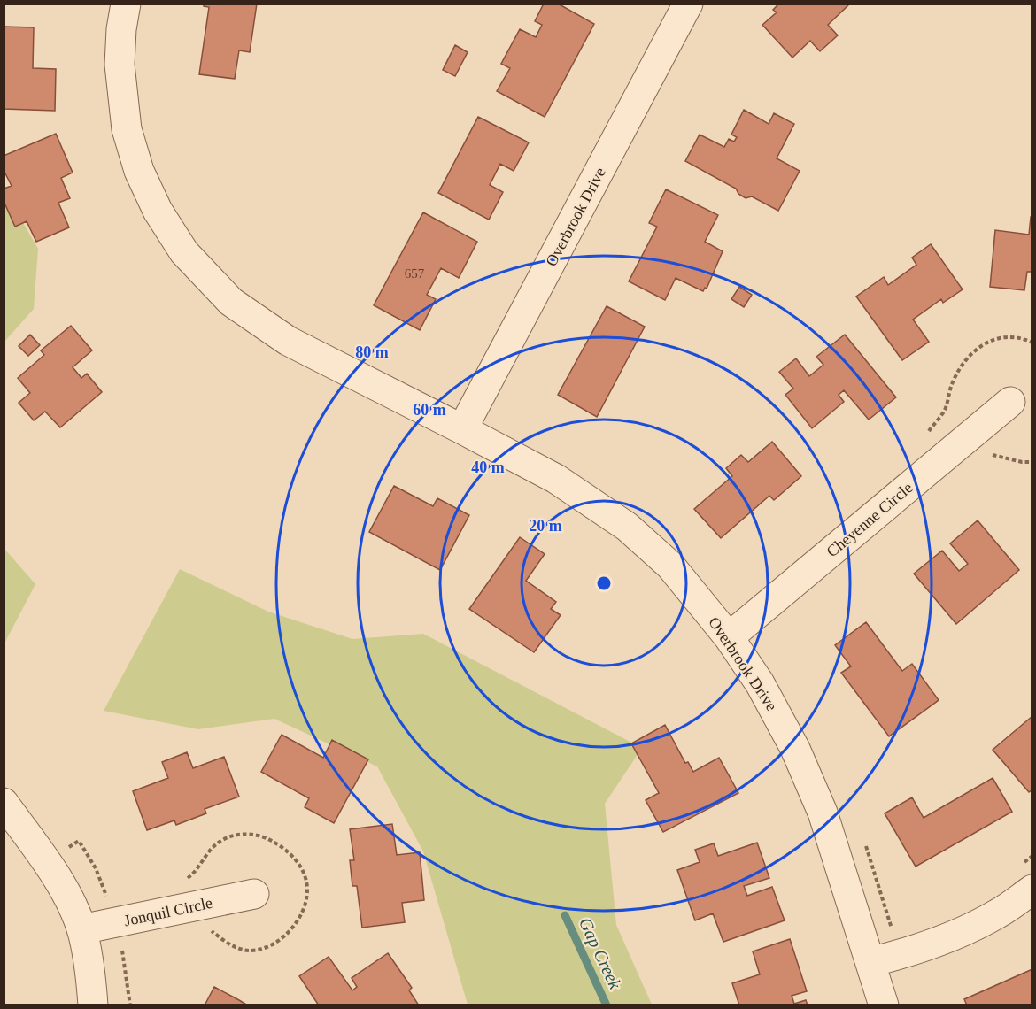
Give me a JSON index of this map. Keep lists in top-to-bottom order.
{
  "streets": {
    "street": ["Overbrook Drive", "Cheyenne Circle", "Jonquil Circle"]
  },
  "crossings": [
    ["Overbrook Drive", "Cheyenne Circle"]
  ],
  "water": ["Gap Creek"],
  "house_numbers": ["657"],
  "rings": [
    "80 m",
    "60 m",
    "40 m",
    "20 m"
  ]
}
